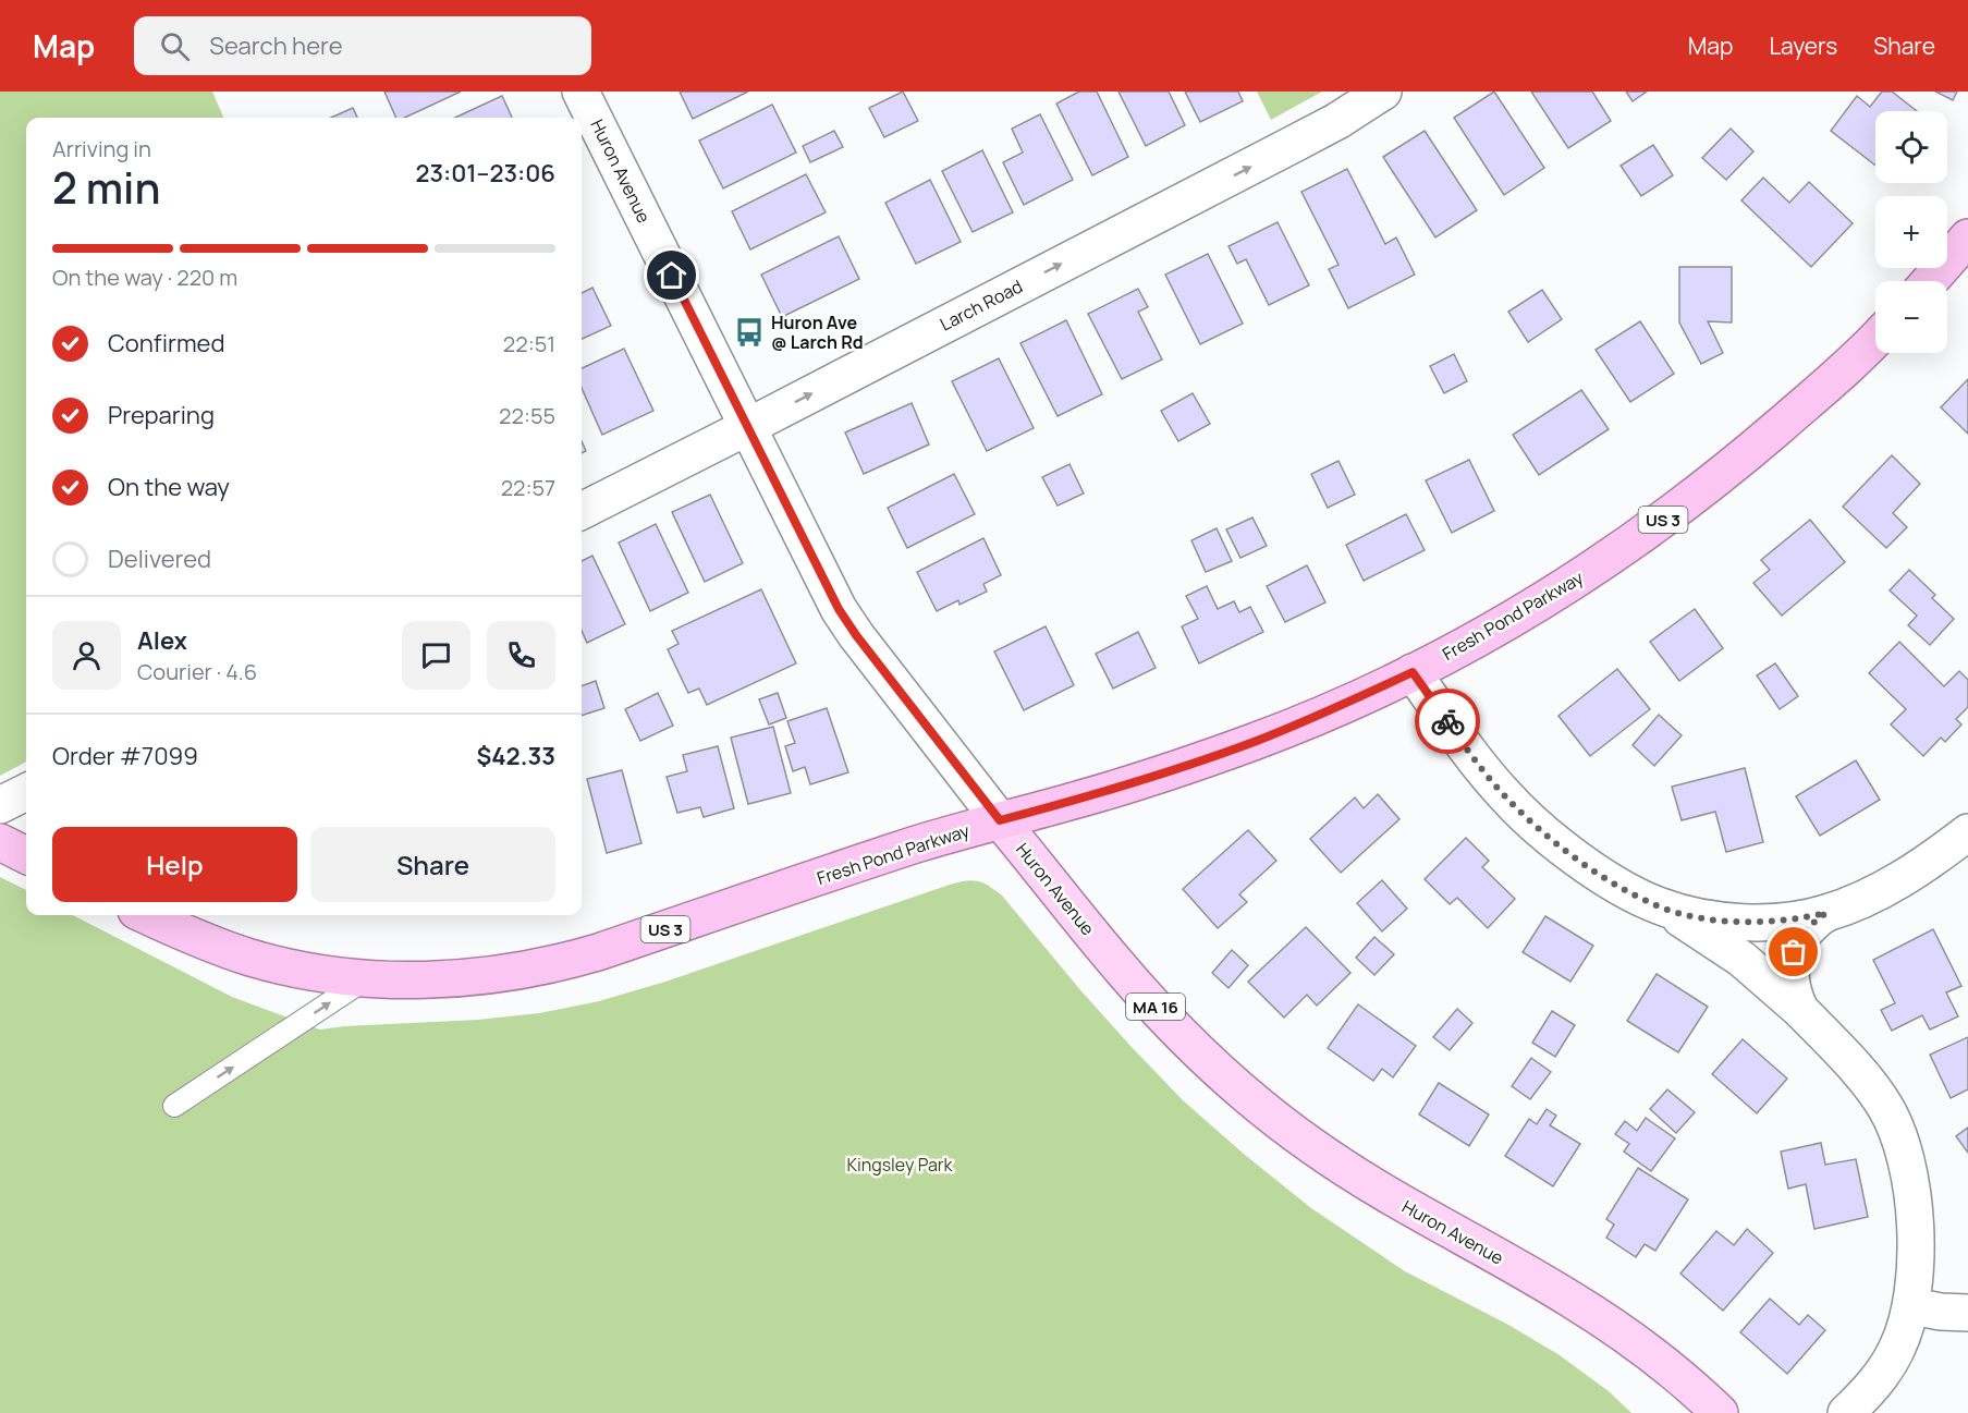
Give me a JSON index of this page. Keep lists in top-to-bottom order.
{
  "streets": {
    "highway": ["US 3", "Fresh Pond Parkway"],
    "main road": ["Huron Avenue", "MA 16"],
    "street": ["Larch Road"]
  },
  "crossings": [
    ["Huron Avenue", "Larch Road"],
    ["Huron Avenue", "Fresh Pond Parkway"]
  ],
  "one_way": ["Larch Road"],
  "parks": ["Kingsley Park"],
  "places": {
    "bus stop": ["Huron Ave @ Larch Rd"]
  },
  "page": {
    "header": "Map",
    "search": "Search here",
    "nav": ["Map", "Layers", "Share"],
    "map_buttons": ["+", "−"],
    "heading": ["2 min", "Arriving in", "23:01–23:06"],
    "panel": [
      "Alex",
      "Courier · 4.6",
      "Order #7099",
      "$42.33"
    ],
    "bar": "On the way · 220 m",
    "list": [
      ["Confirmed", "22:51"],
      ["Preparing", "22:55"],
      ["On the way", "22:57"],
      "Delivered"
    ],
    "buttons": ["Help", "Share"]
  }
}
